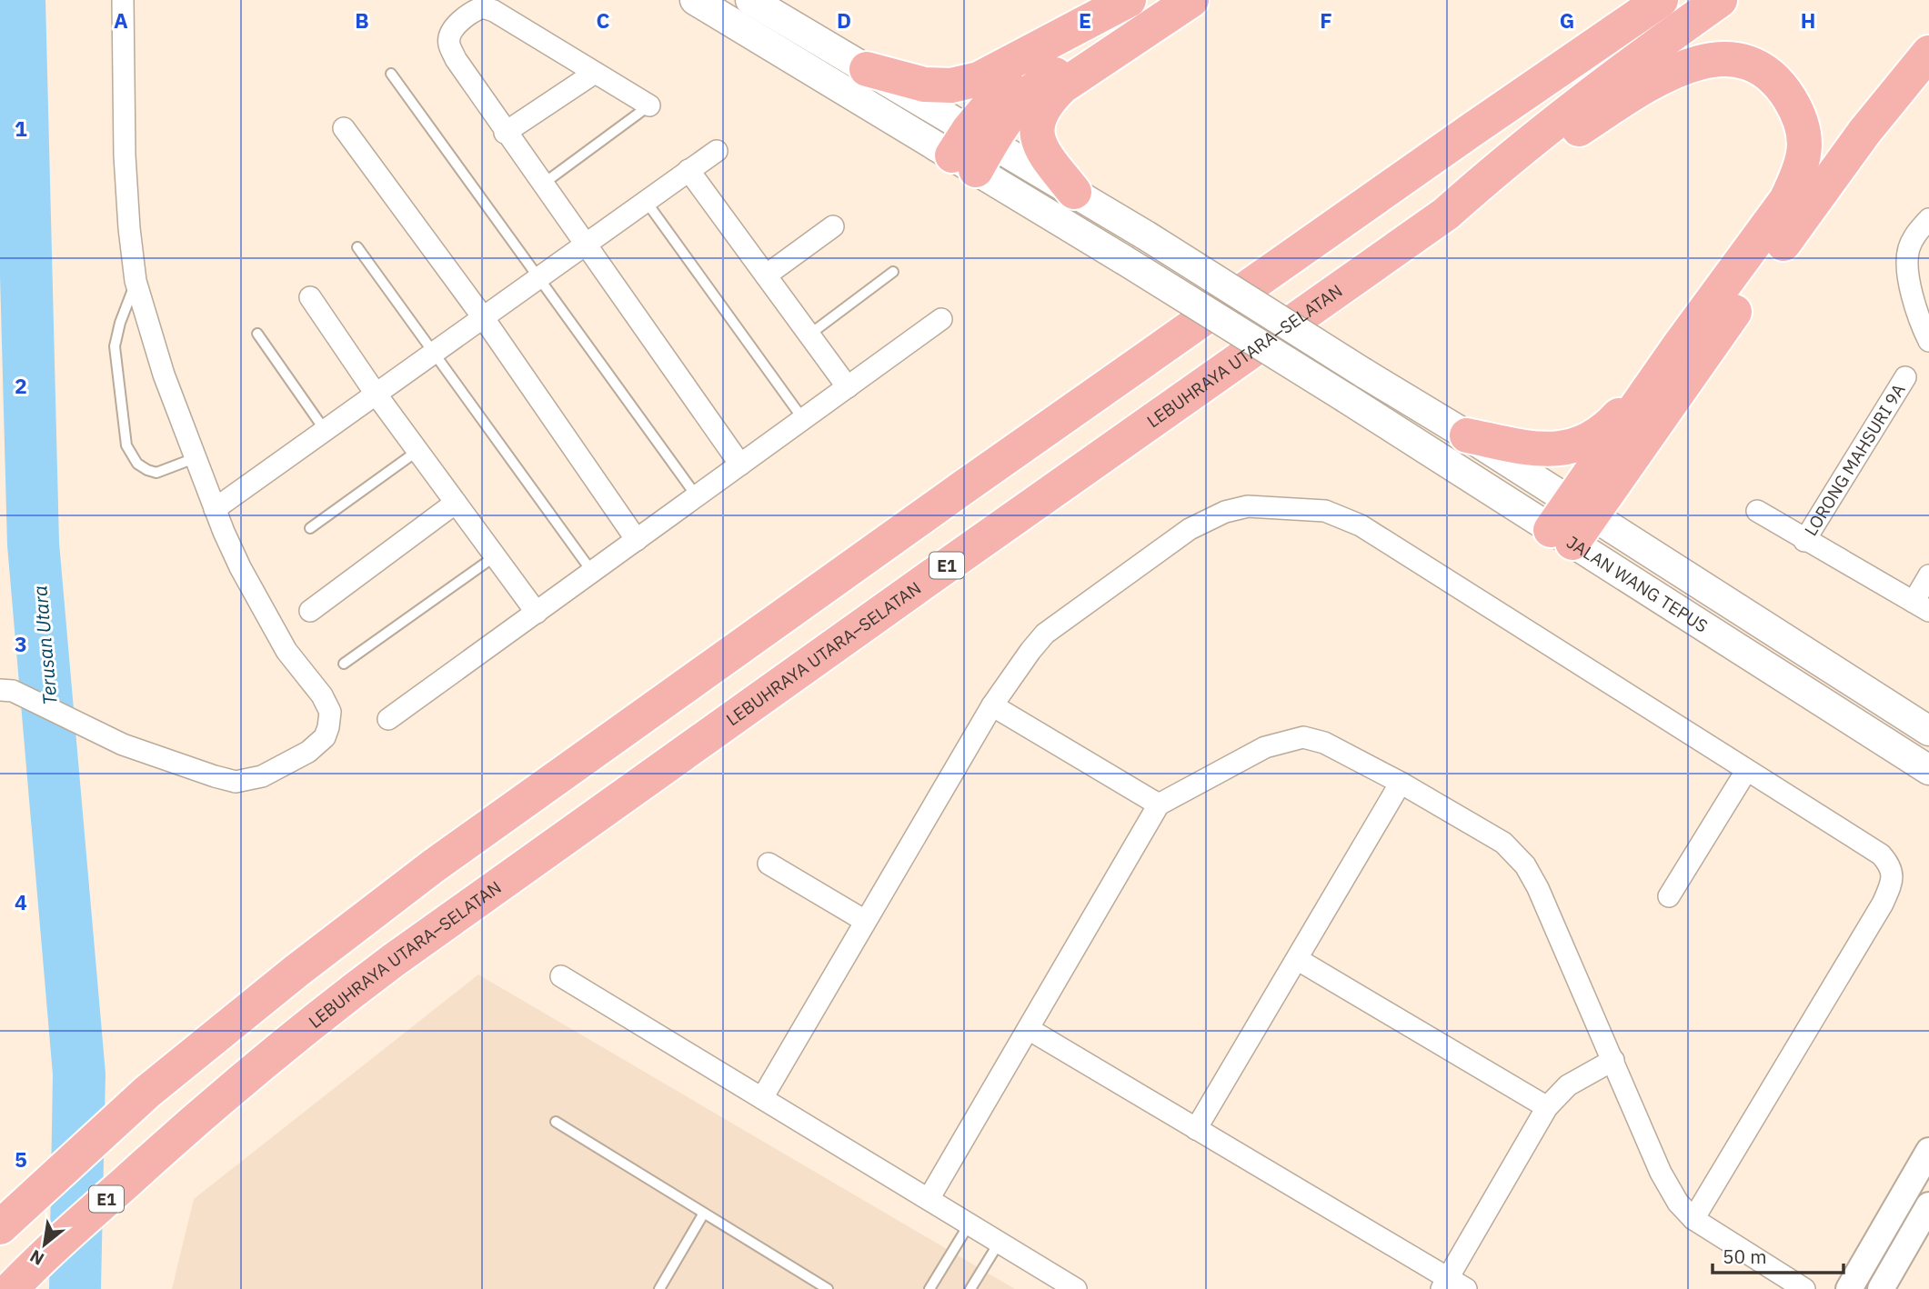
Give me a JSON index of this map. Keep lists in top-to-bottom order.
{
  "streets": {
    "highway": ["LEBUHRAYA UTARA–SELATAN", "E1"],
    "main road": ["JALAN WANG TEPUS"],
    "street": ["LORONG MAHSURI 9A"]
  },
  "water": ["Terusan Utara"],
  "scale_bar": "50 m",
  "north": "bottom left",
  "grid": {
    "columns": [
      "A",
      "B",
      "C",
      "D",
      "E",
      "F",
      "G",
      "H"
    ],
    "rows": [
      "1",
      "2",
      "3",
      "4",
      "5"
    ]
  }
}
